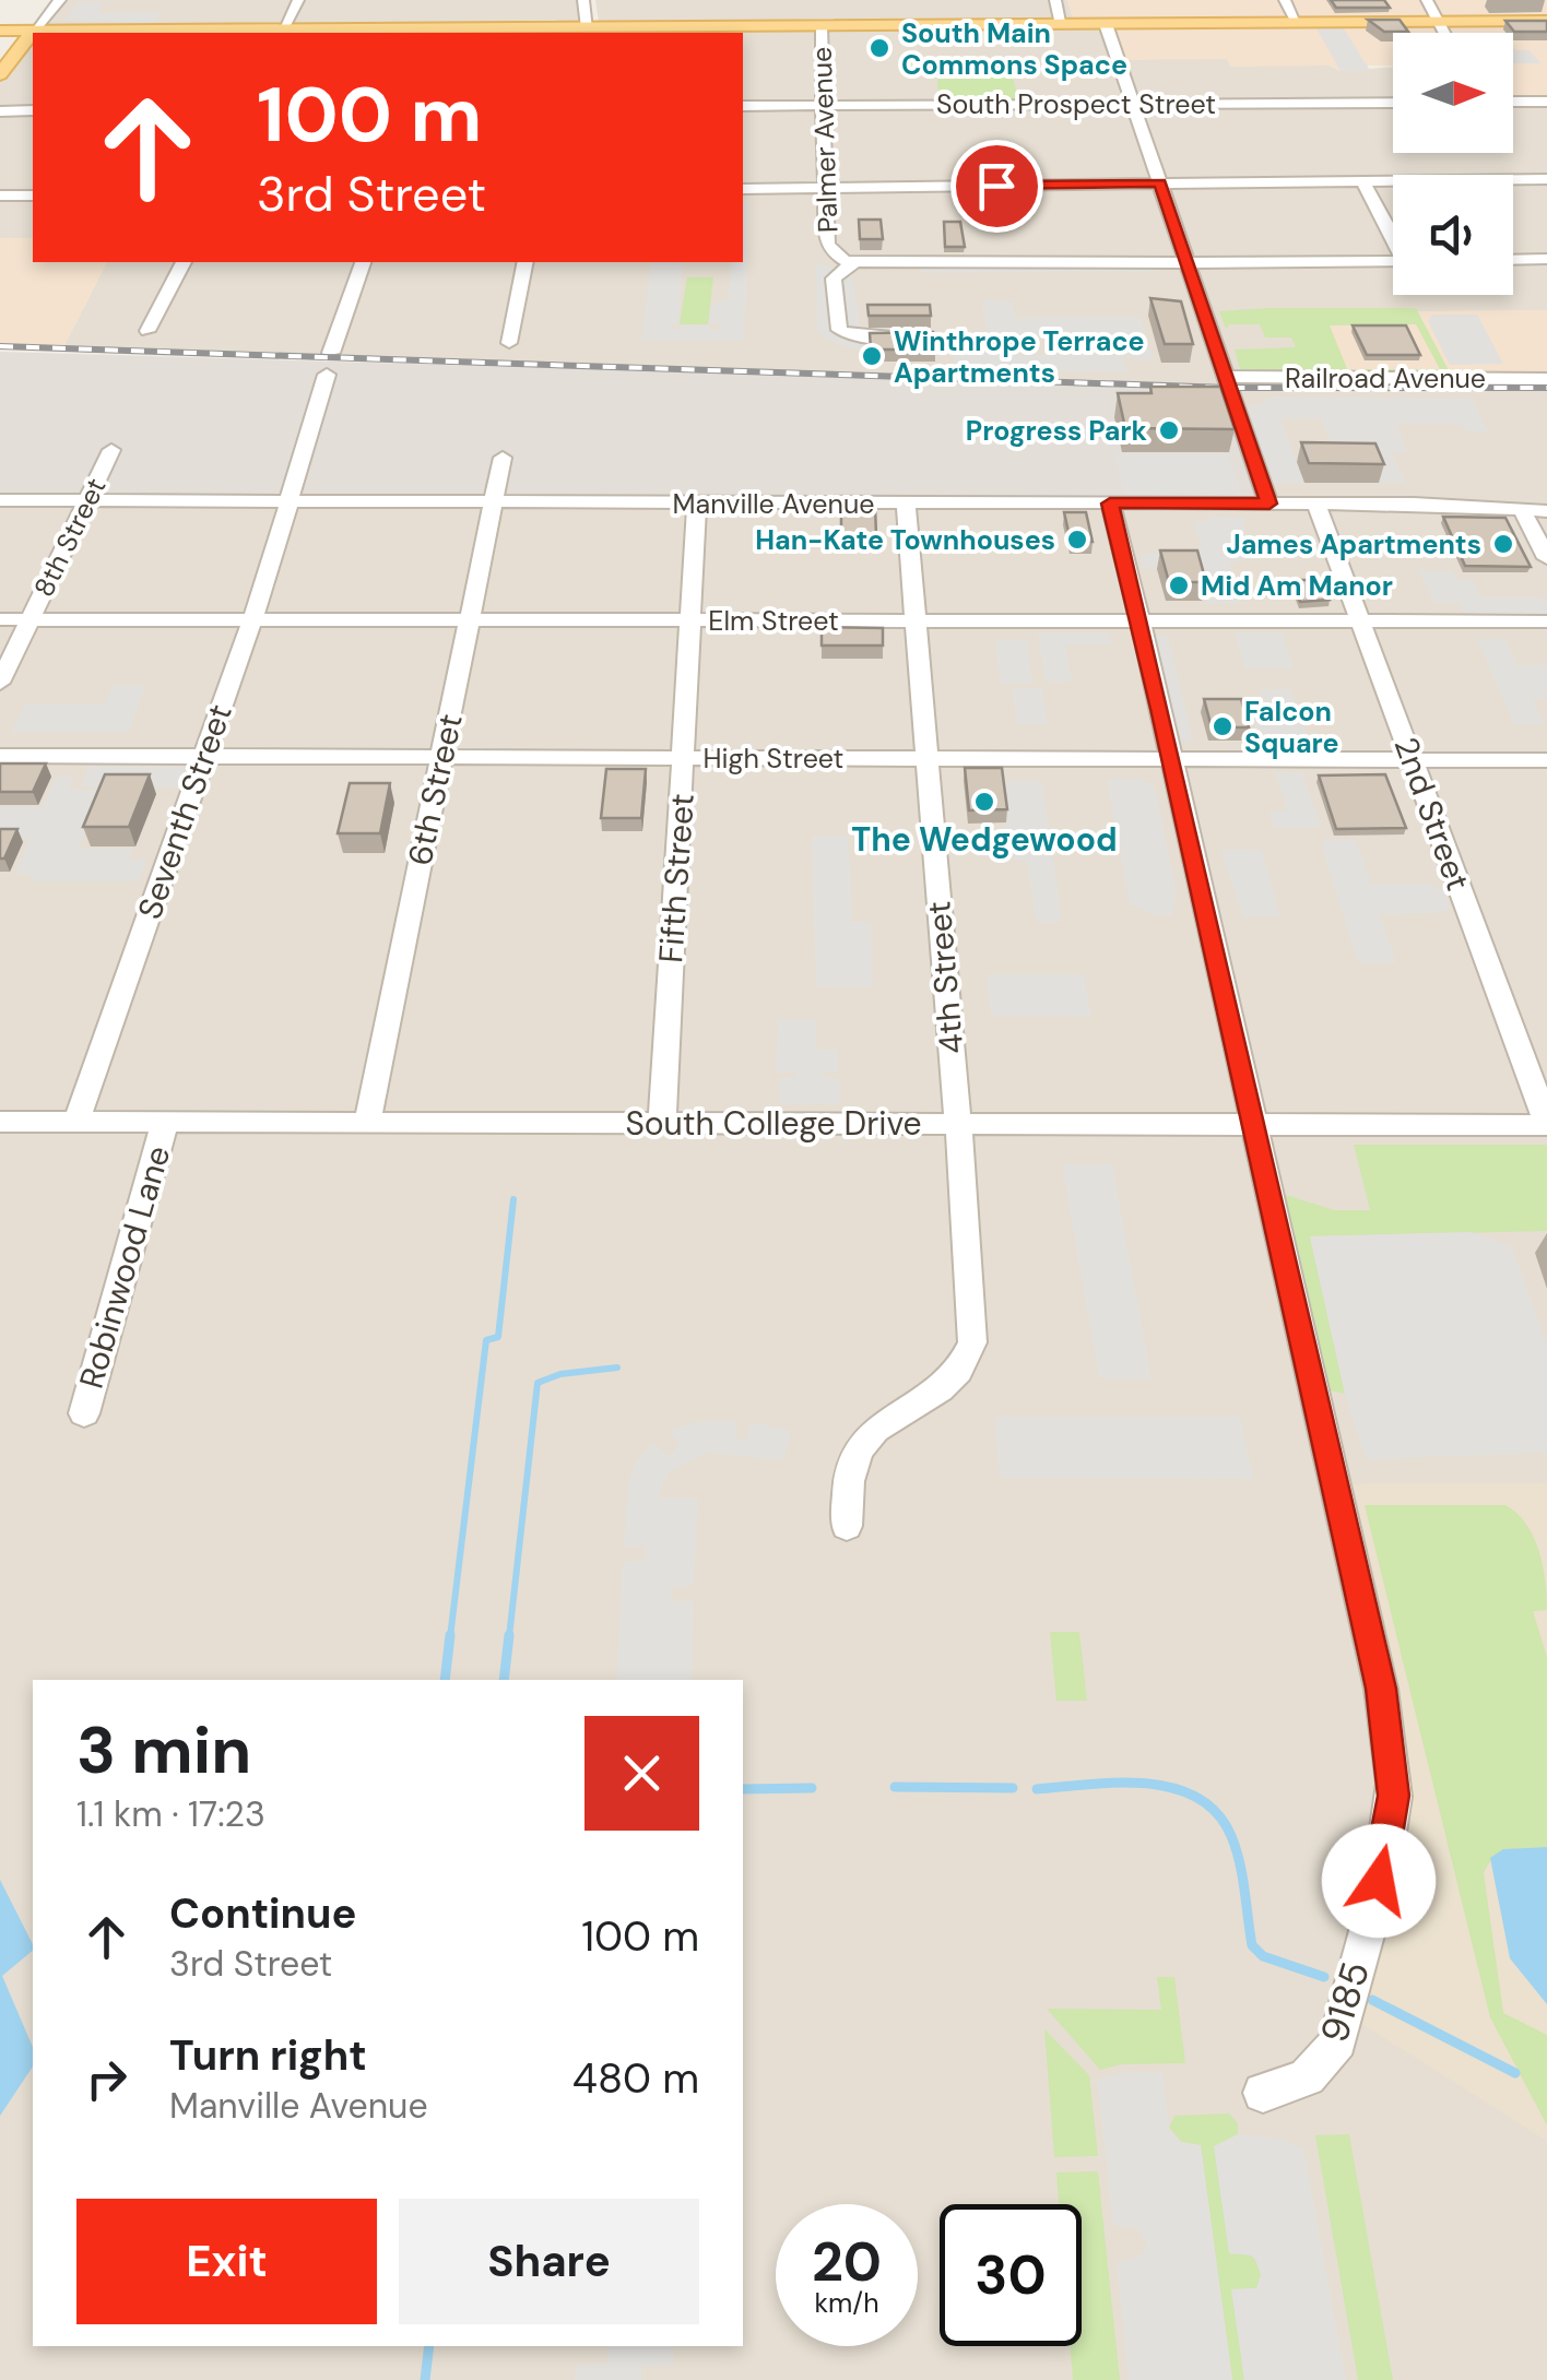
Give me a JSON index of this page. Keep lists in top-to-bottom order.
{
  "streets": {
    "street": [
      "South Prospect Street",
      "Palmer Avenue",
      "Railroad Avenue",
      "Manville Avenue",
      "8th Street",
      "Elm Street",
      "High Street",
      "6th Street",
      "Seventh Street",
      "2nd Street",
      "Fifth Street",
      "4th Street",
      "South College Drive",
      "Robinwood Lane",
      "9185"
    ]
  },
  "crossings": [
    ["South Prospect Street", "Palmer Avenue"],
    ["Manville Avenue", "8th Street"],
    ["Manville Avenue", "6th Street"],
    ["Manville Avenue", "Seventh Street"],
    ["Manville Avenue", "2nd Street"],
    ["Manville Avenue", "Fifth Street"],
    ["Manville Avenue", "4th Street"],
    ["Manville Avenue", "9185"],
    ["8th Street", "Elm Street"],
    ["Elm Street", "6th Street"],
    ["Elm Street", "Seventh Street"],
    ["Elm Street", "2nd Street"],
    ["Elm Street", "Fifth Street"],
    ["Elm Street", "4th Street"],
    ["Elm Street", "9185"],
    ["High Street", "6th Street"],
    ["High Street", "Seventh Street"],
    ["High Street", "2nd Street"],
    ["High Street", "Fifth Street"],
    ["High Street", "4th Street"],
    ["High Street", "9185"],
    ["6th Street", "South College Drive"],
    ["Seventh Street", "South College Drive"],
    ["2nd Street", "South College Drive"],
    ["Fifth Street", "South College Drive"],
    ["4th Street", "South College Drive"],
    ["South College Drive", "Robinwood Lane"],
    ["South College Drive", "9185"]
  ],
  "places": [
    "South Main Commons Space",
    "Winthrope Terrace Apartments",
    "Progress Park",
    "Han-Kate Townhouses",
    "James Apartments",
    "Mid Am Manor",
    "Falcon Square",
    "The Wedgewood"
  ],
  "north": "right",
  "page": {
    "turn": ["100 m", "3rd Street"],
    "heading": ["3 min", "1.1 km · 17:23"],
    "list": [
      {
        "name": "Continue",
        "note": "3rd Street",
        "value": "100 m"
      },
      {
        "name": "Turn right",
        "note": "Manville Avenue",
        "value": "480 m"
      }
    ],
    "buttons": ["Exit", "Share"],
    "speed": "20 km/h",
    "limit": "30"
  }
}
